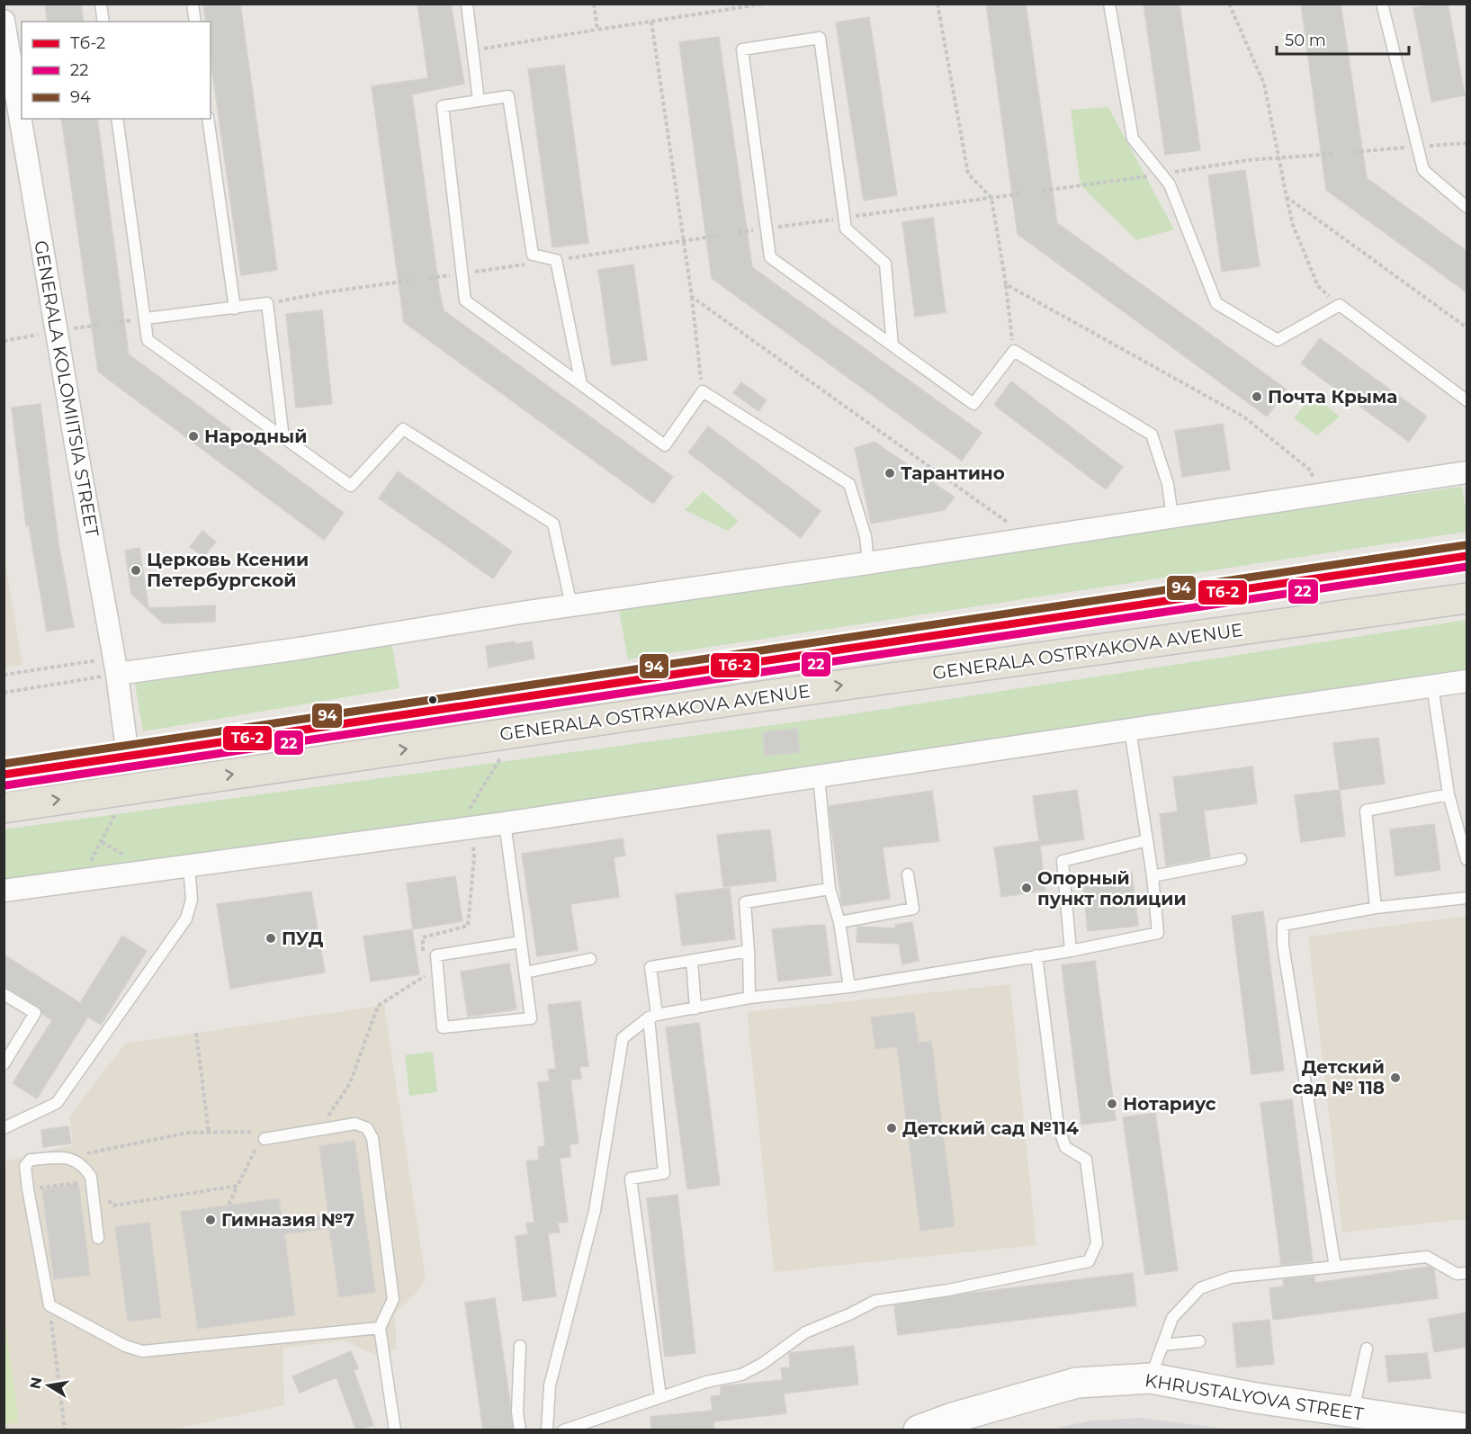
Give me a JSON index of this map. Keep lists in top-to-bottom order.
{
  "streets": {
    "main road": ["GENERALA OSTRYAKOVA AVENUE", "KHRUSTALYOVA STREET"],
    "street": ["GENERALA KOLOMIITSIA STREET"]
  },
  "crossings": [
    ["GENERALA KOLOMIITSIA STREET", "GENERALA OSTRYAKOVA AVENUE"]
  ],
  "places": [
    "Почта Крыма",
    "Народный",
    "Тарантино",
    "Церковь Ксении Петербургской",
    "Опорный пункт полиции",
    "ПУД",
    "Детский сад № 118",
    "Нотариус",
    "Детский сад №114",
    "Гимназия №7"
  ],
  "lines": ["transit line 94", "transit line Тб-2", "transit line 22"],
  "legend": ["Тб-2", "22", "94"],
  "scale_bar": "50 m",
  "north": "left"
}
